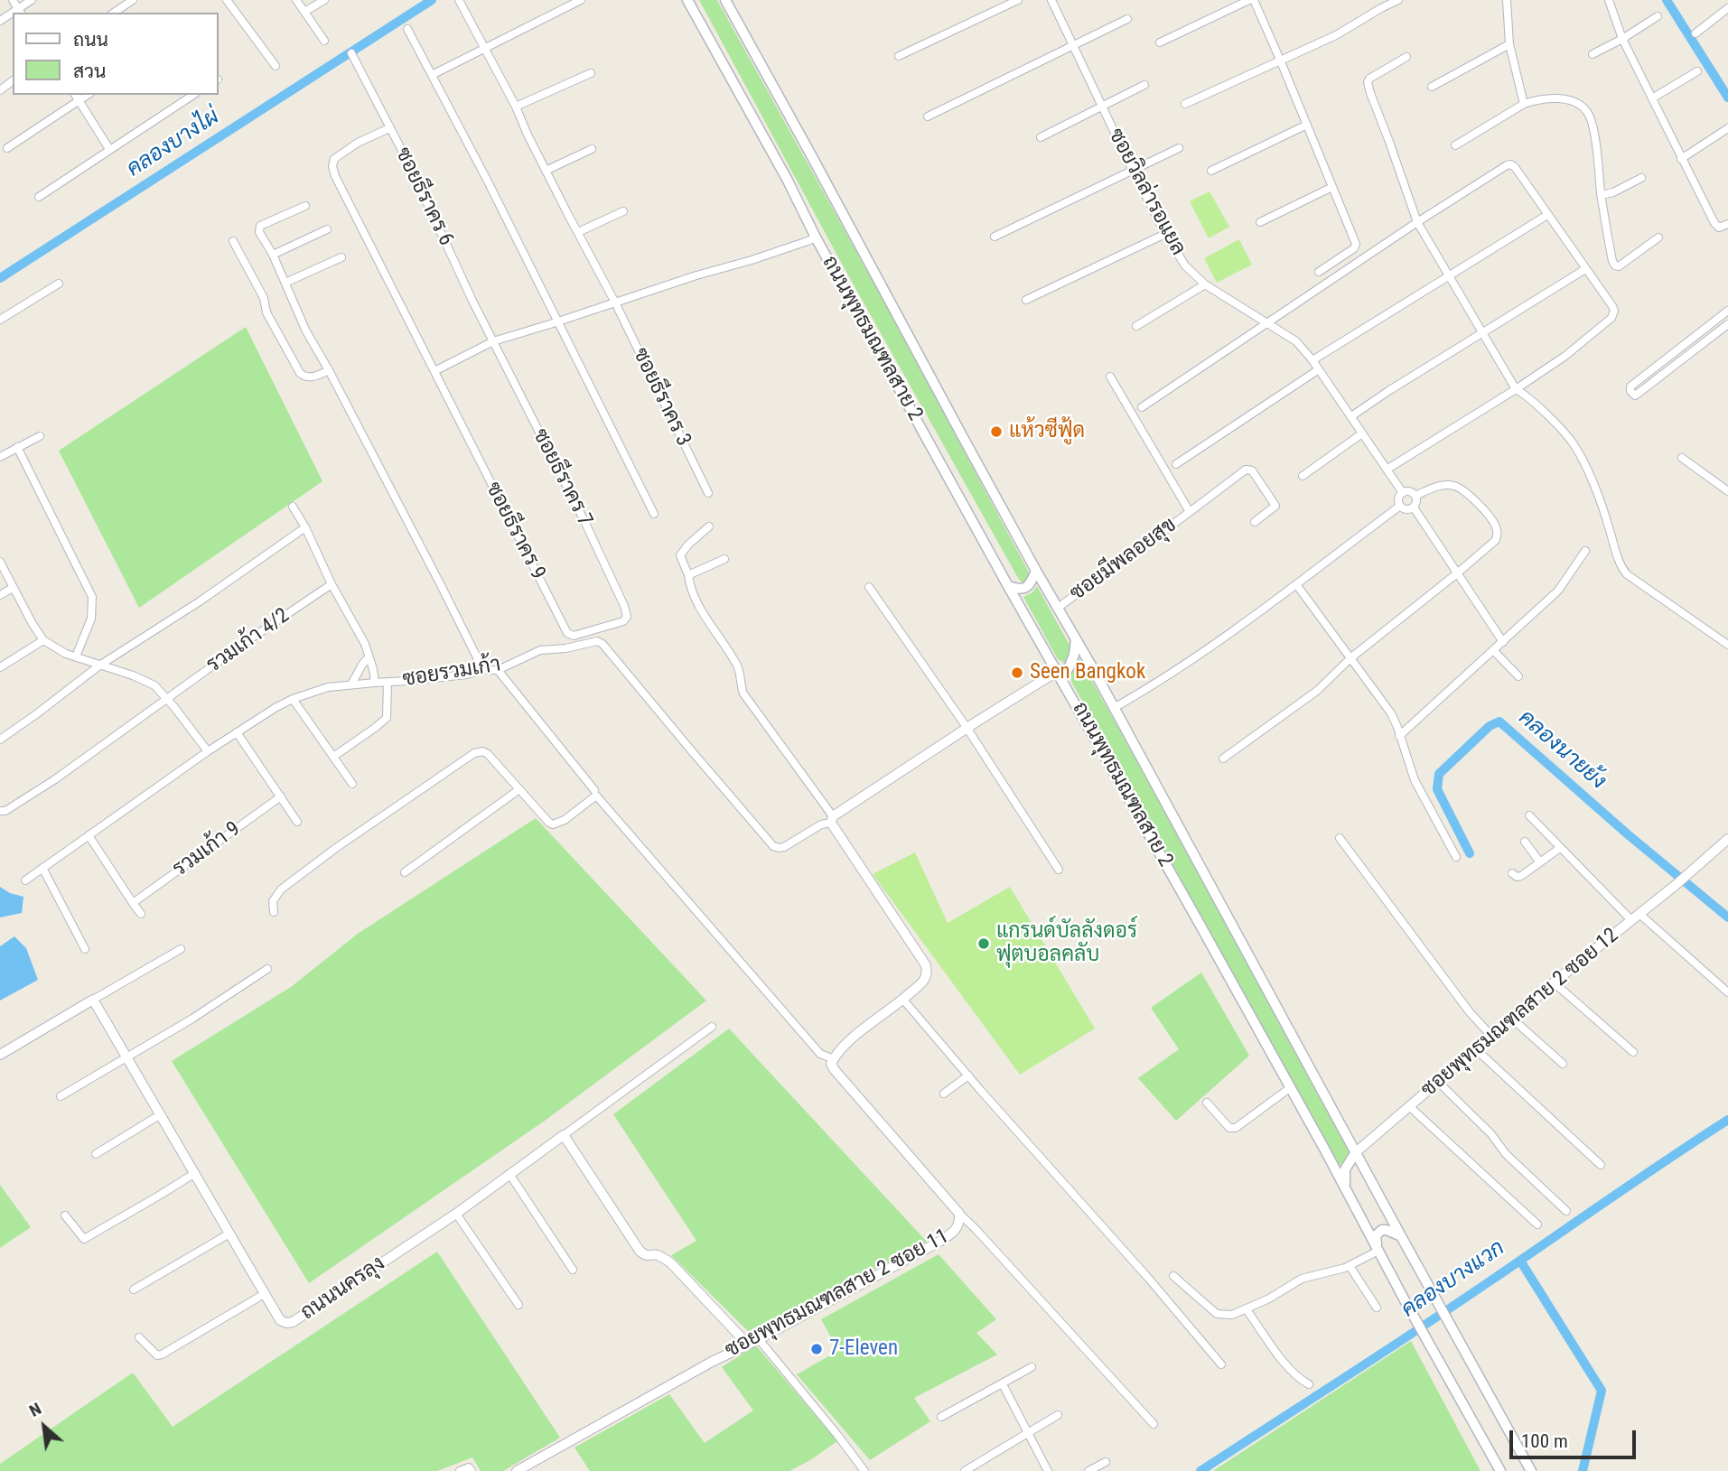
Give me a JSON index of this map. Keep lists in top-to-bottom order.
{
  "streets": {
    "main road": ["ถนนพุทธมณฑลสาย 2"],
    "street": [
      "ซอยวิลล่ารอแยล",
      "ซอยธีราคร 6",
      "ซอยธีราคร 3",
      "ซอยธีราคร 7",
      "ซอยธีราคร 9",
      "ซอยมีพลอยสุข",
      "รวมเก้า 4/2",
      "ซอยรวมเก้า",
      "รวมเก้า 9",
      "ซอยพุทธมณฑลสาย 2 ซอย 12",
      "ถนนนครลุง",
      "ซอยพุทธมณฑลสาย 2 ซอย 11"
    ]
  },
  "crossings": [
    ["ซอยธีราคร 6", "ซอยธีราคร 7"],
    ["ถนนพุทธมณฑลสาย 2", "ซอยมีพลอยสุข"],
    ["ถนนพุทธมณฑลสาย 2", "ซอยพุทธมณฑลสาย 2 ซอย 12"],
    ["ซอยธีราคร 7", "ซอยธีราคร 9"]
  ],
  "water": ["คลองบางไผ่", "คลองนายย้ง", "คลองบางแวก"],
  "places": [
    "แห้วซีฟู้ด",
    "Seen Bangkok",
    "แกรนด์บัลลังดอร์ ฟุตบอลคลับ",
    "7-Eleven"
  ],
  "legend": ["ถนน", "สวน"],
  "scale_bar": "100 m",
  "north": "top left"
}
